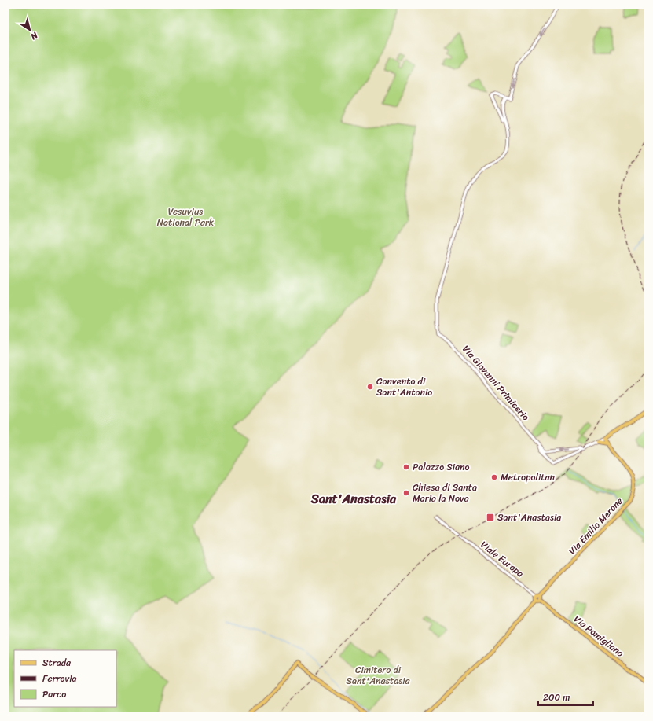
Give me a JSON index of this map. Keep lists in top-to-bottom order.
{
  "streets": {
    "main road": ["Via Emilio Merone", "Via Pomigliano"],
    "street": ["Via Giovanni Primicerio", "Viale Europa"]
  },
  "crossings": [
    ["Via Emilio Merone", "Viale Europa"],
    ["Via Emilio Merone", "Via Pomigliano"],
    ["Viale Europa", "Via Pomigliano"]
  ],
  "districts": ["Sant'Anastasia"],
  "parks": ["Vesuvius National Park", "Cimitero di Sant'Anastasia"],
  "places": {
    "other": [
      "Convento di Sant'Antonio",
      "Palazzo Siano",
      "Metropolitan",
      "Chiesa di Santa Maria la Nova"
    ],
    "transit": ["Sant'Anastasia"]
  },
  "legend": ["Strada", "Ferrovia", "Parco"],
  "scale_bar": "200 m",
  "north": "bottom right"
}
